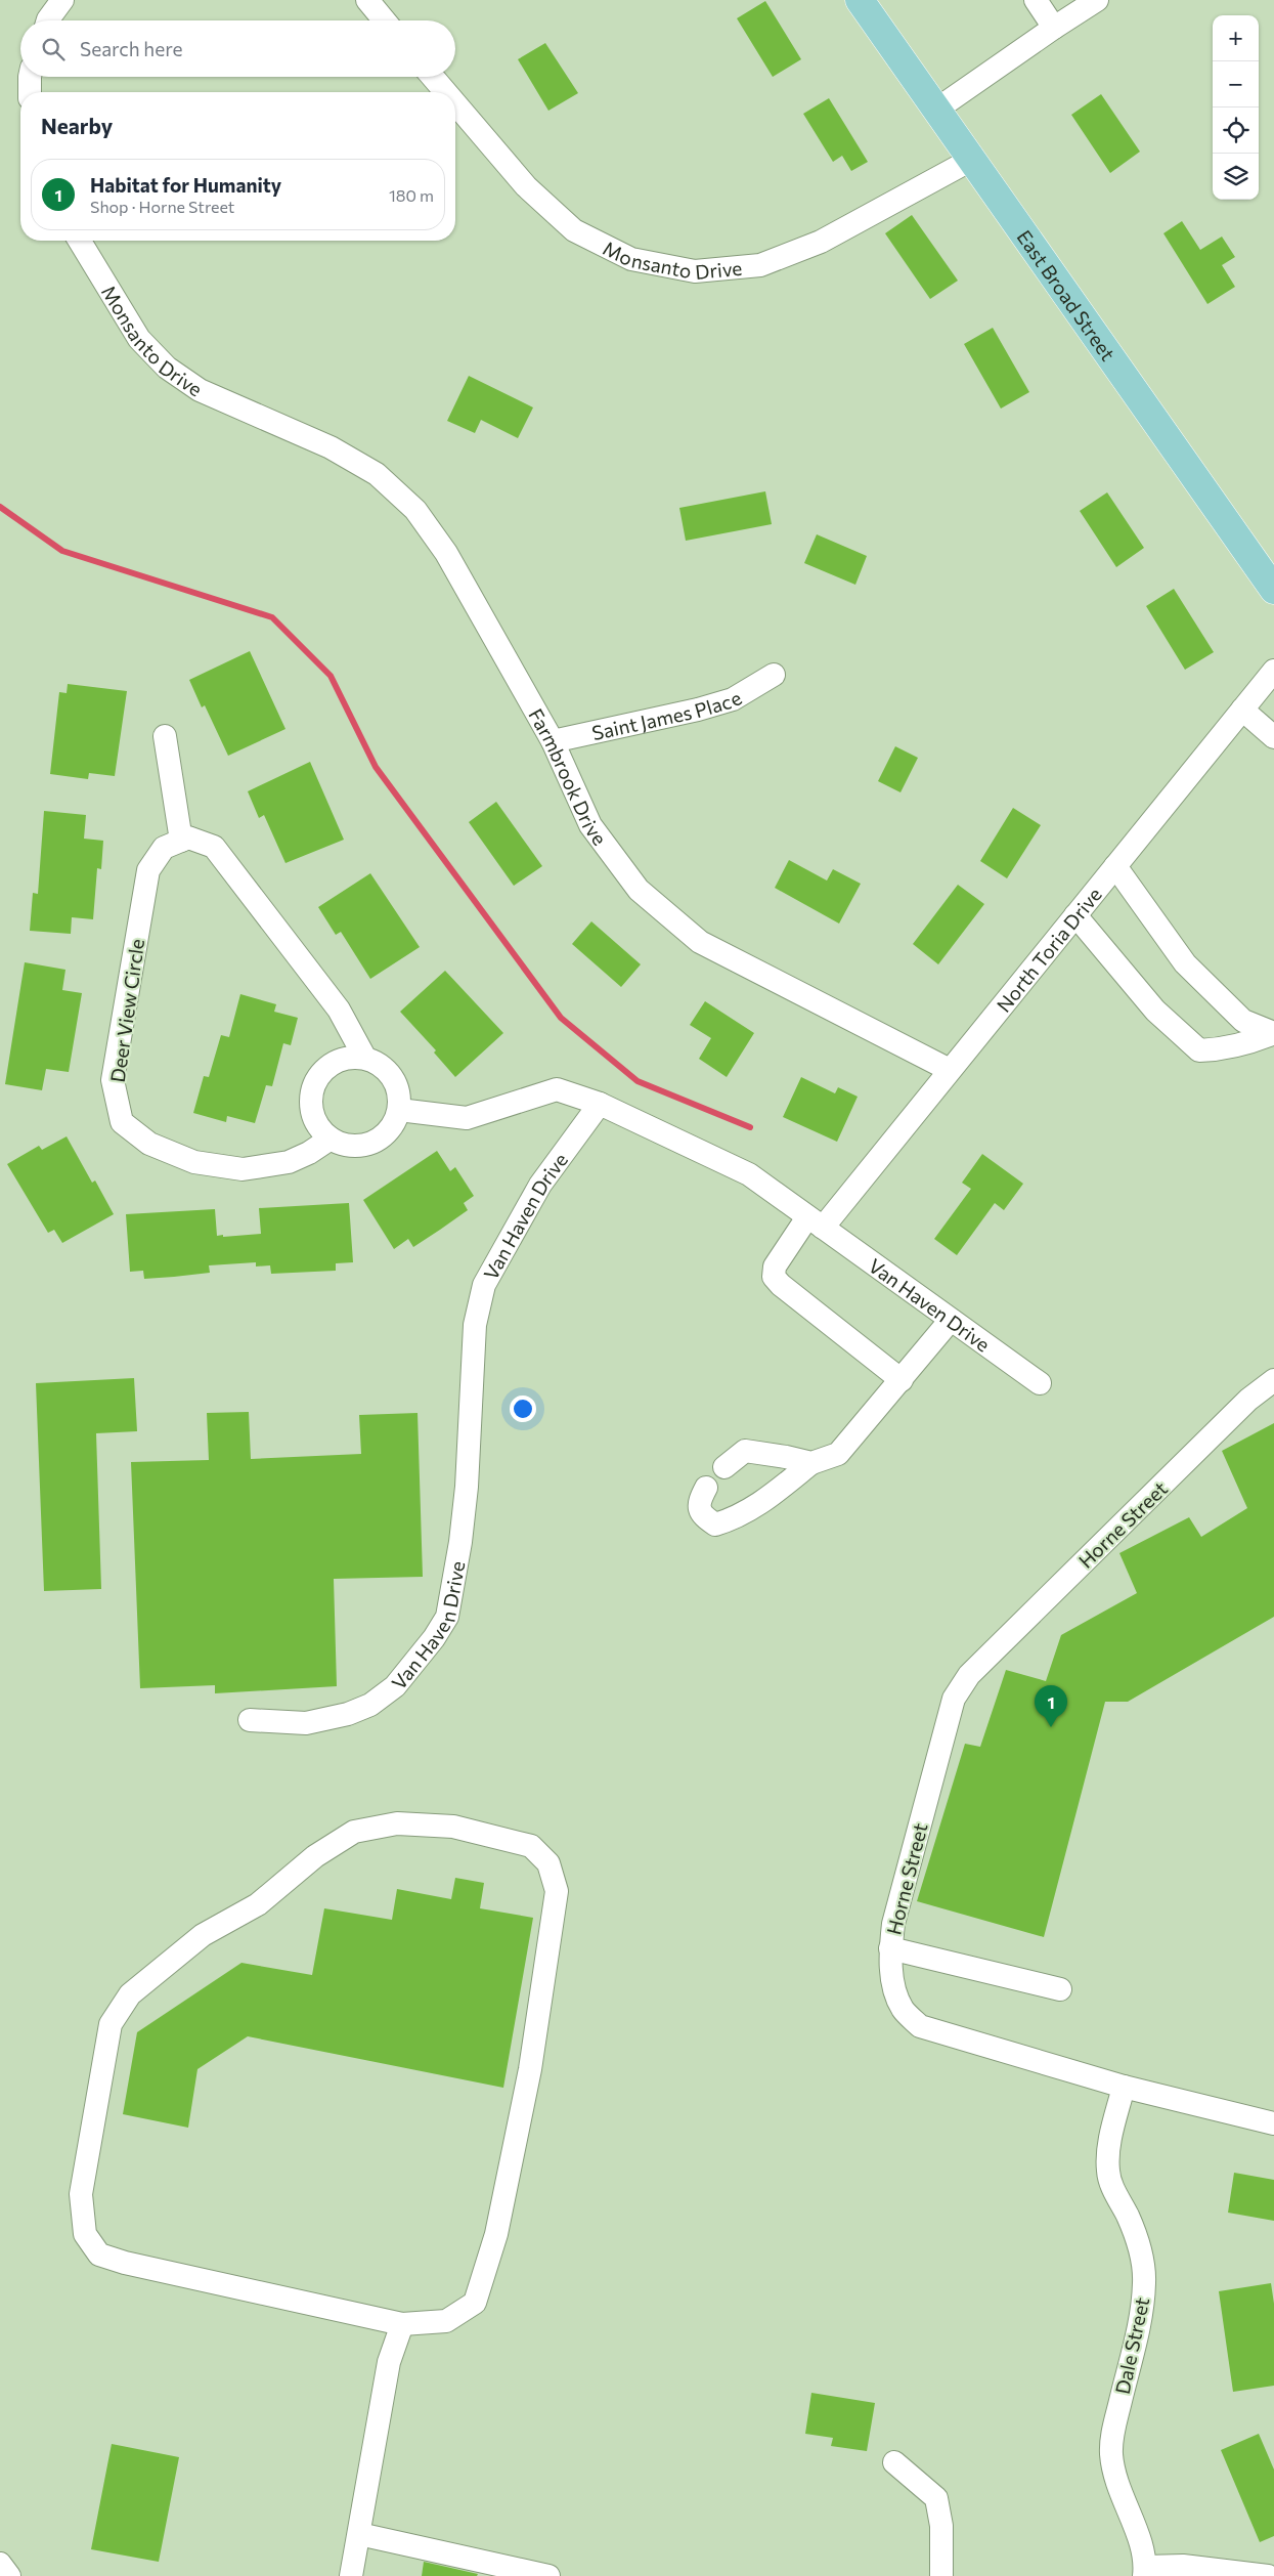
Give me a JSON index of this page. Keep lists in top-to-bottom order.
{
  "streets": {
    "main road": ["East Broad Street"],
    "street": [
      "Monsanto Drive",
      "Saint James Place",
      "Farmbrook Drive",
      "North Toria Drive",
      "Deer View Circle",
      "Van Haven Drive",
      "Horne Street",
      "Dale Street"
    ]
  },
  "crossings": [
    ["Monsanto Drive", "East Broad Street"],
    ["Monsanto Drive", "Farmbrook Drive"],
    ["Saint James Place", "Farmbrook Drive"],
    ["Farmbrook Drive", "North Toria Drive"],
    ["North Toria Drive", "Van Haven Drive"],
    ["Horne Street", "Dale Street"]
  ],
  "page": {
    "map_buttons": ["+", "−"],
    "search": "Search here",
    "heading": "Nearby",
    "list": [
      {
        "mark": "1",
        "name": "Habitat for Humanity",
        "note": "Shop · Horne Street",
        "value": "180 m"
      }
    ],
    "pins": "1"
  }
}
